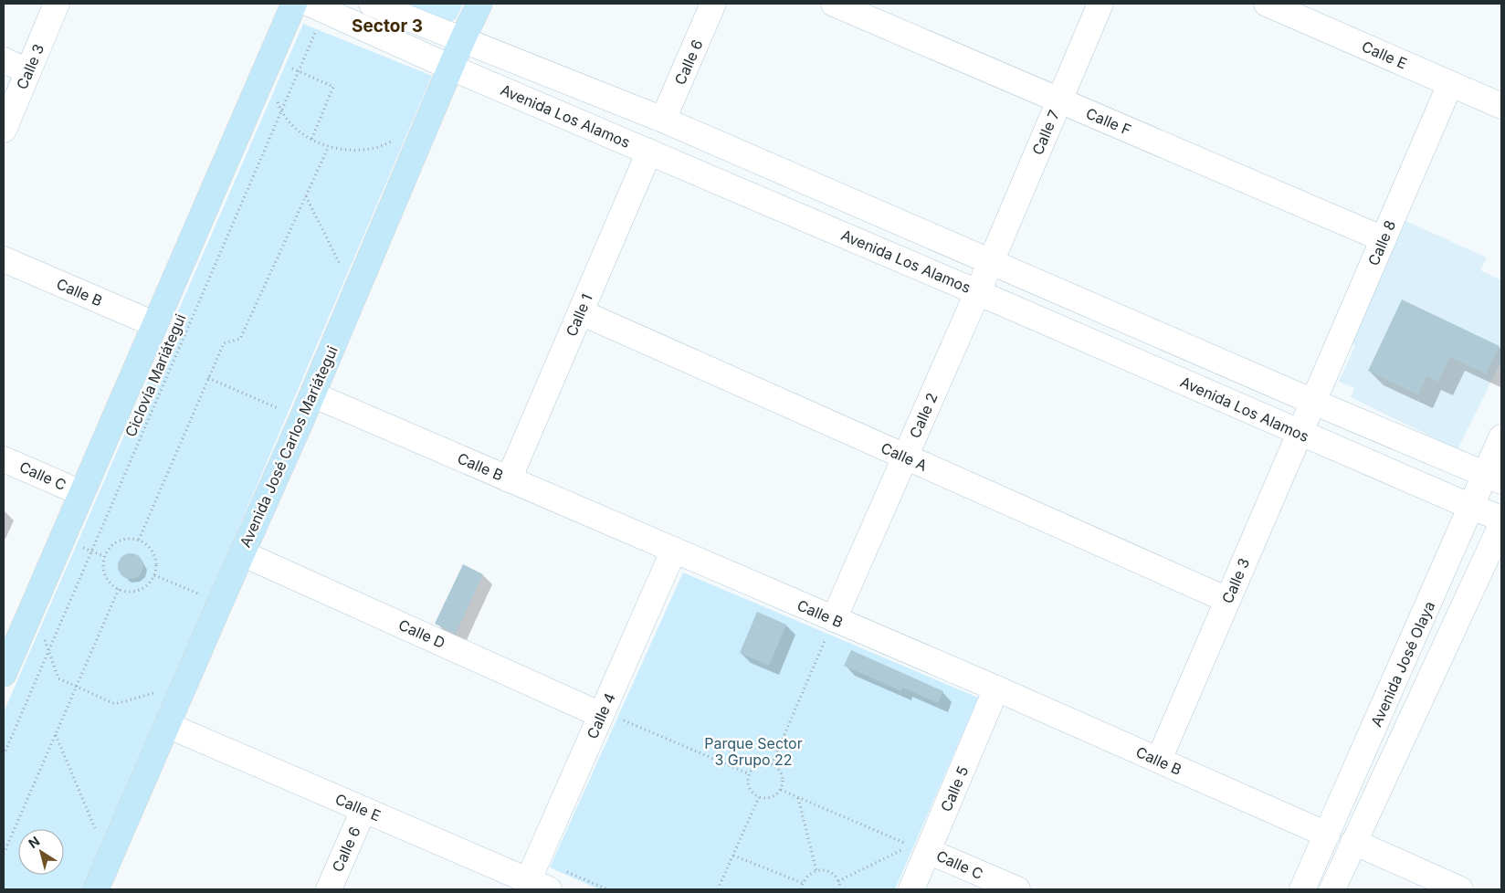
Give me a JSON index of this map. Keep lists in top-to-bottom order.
{
  "streets": {
    "main road": ["Avenida José Carlos Mariátegui"],
    "street": [
      "Calle E",
      "Calle 6",
      "Calle 3",
      "Avenida Los Alamos",
      "Calle F",
      "Calle 7",
      "Calle 8",
      "Calle B",
      "Calle 1",
      "Calle 2",
      "Calle A",
      "Calle C",
      "Calle D",
      "Avenida José Olaya",
      "Calle 4",
      "Calle 5"
    ],
    "path": ["Ciclovía Mariátegui"]
  },
  "crossings": [
    ["Calle E", "Calle 6"],
    ["Calle E", "Calle 8"],
    ["Calle E", "Avenida José Carlos Mariátegui"],
    ["Calle E", "Calle 4"],
    ["Calle 6", "Avenida Los Alamos"],
    ["Calle 3", "Avenida Los Alamos"],
    ["Calle 3", "Calle 8"],
    ["Calle 3", "Calle B"],
    ["Calle 3", "Calle A"],
    ["Avenida Los Alamos", "Calle 7"],
    ["Avenida Los Alamos", "Calle 8"],
    ["Avenida Los Alamos", "Calle 1"],
    ["Avenida Los Alamos", "Ciclovía Mariátegui"],
    ["Avenida Los Alamos", "Calle 2"],
    ["Avenida Los Alamos", "Avenida José Carlos Mariátegui"],
    ["Avenida Los Alamos", "Avenida José Olaya"],
    ["Calle F", "Calle 7"],
    ["Calle F", "Calle 8"],
    ["Calle 7", "Calle 2"],
    ["Calle B", "Calle 1"],
    ["Calle B", "Calle 2"],
    ["Calle B", "Avenida José Carlos Mariátegui"],
    ["Calle B", "Avenida José Olaya"],
    ["Calle B", "Calle 4"],
    ["Calle B", "Calle 5"],
    ["Calle 1", "Calle A"],
    ["Calle 2", "Calle A"],
    ["Avenida José Carlos Mariátegui", "Calle D"],
    ["Calle C", "Calle 5"],
    ["Calle D", "Calle 4"]
  ],
  "districts": ["Sector 3"],
  "parks": ["Parque Sector 3 Grupo 22"],
  "north": "top left"
}
